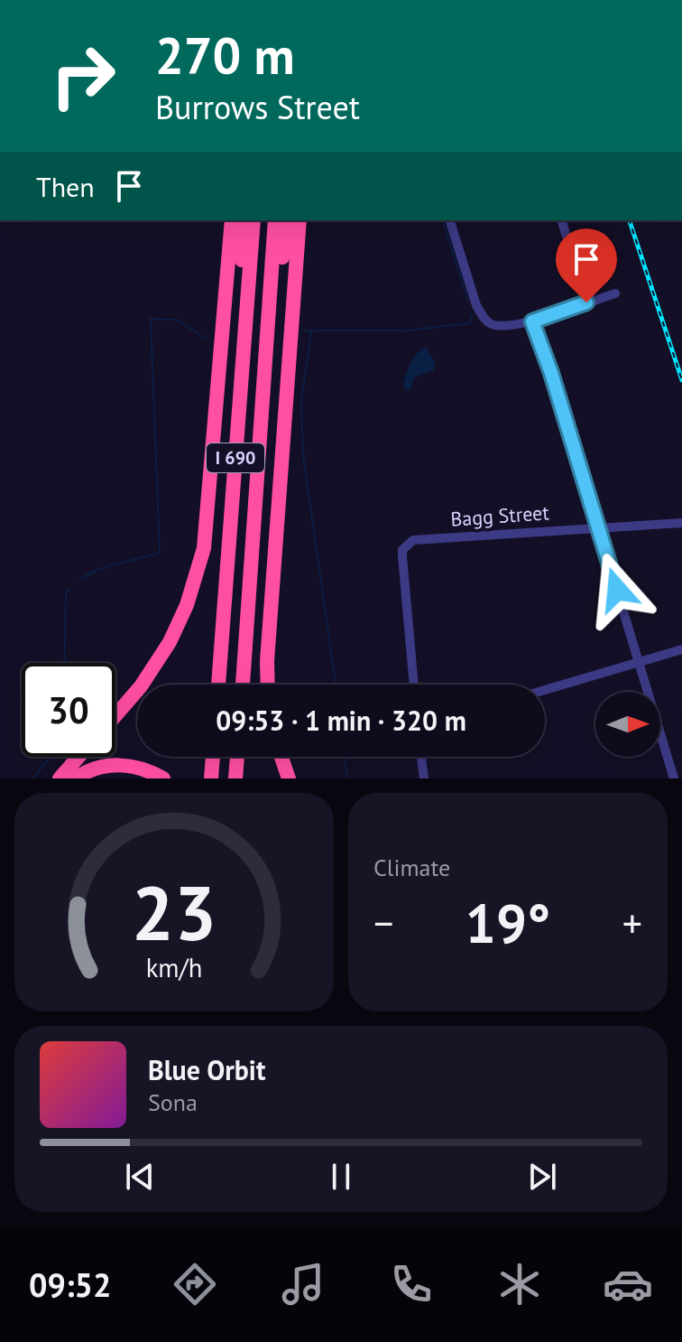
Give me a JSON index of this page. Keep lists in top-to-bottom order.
{
  "streets": {
    "highway": ["I 690"],
    "street": ["Bagg Street"]
  },
  "north": "right",
  "page": {
    "turn": ["270 m", "Burrows Street"],
    "then": "Then",
    "limit": "30",
    "trip": "09:53 · 1 min · 320 m",
    "tile": "Climate",
    "heat": ["−", "19°", "+"],
    "song": ["Blue Orbit", "Sona"],
    "tabs": "09:52",
    "gauge": ["23", "km/h"]
  }
}
